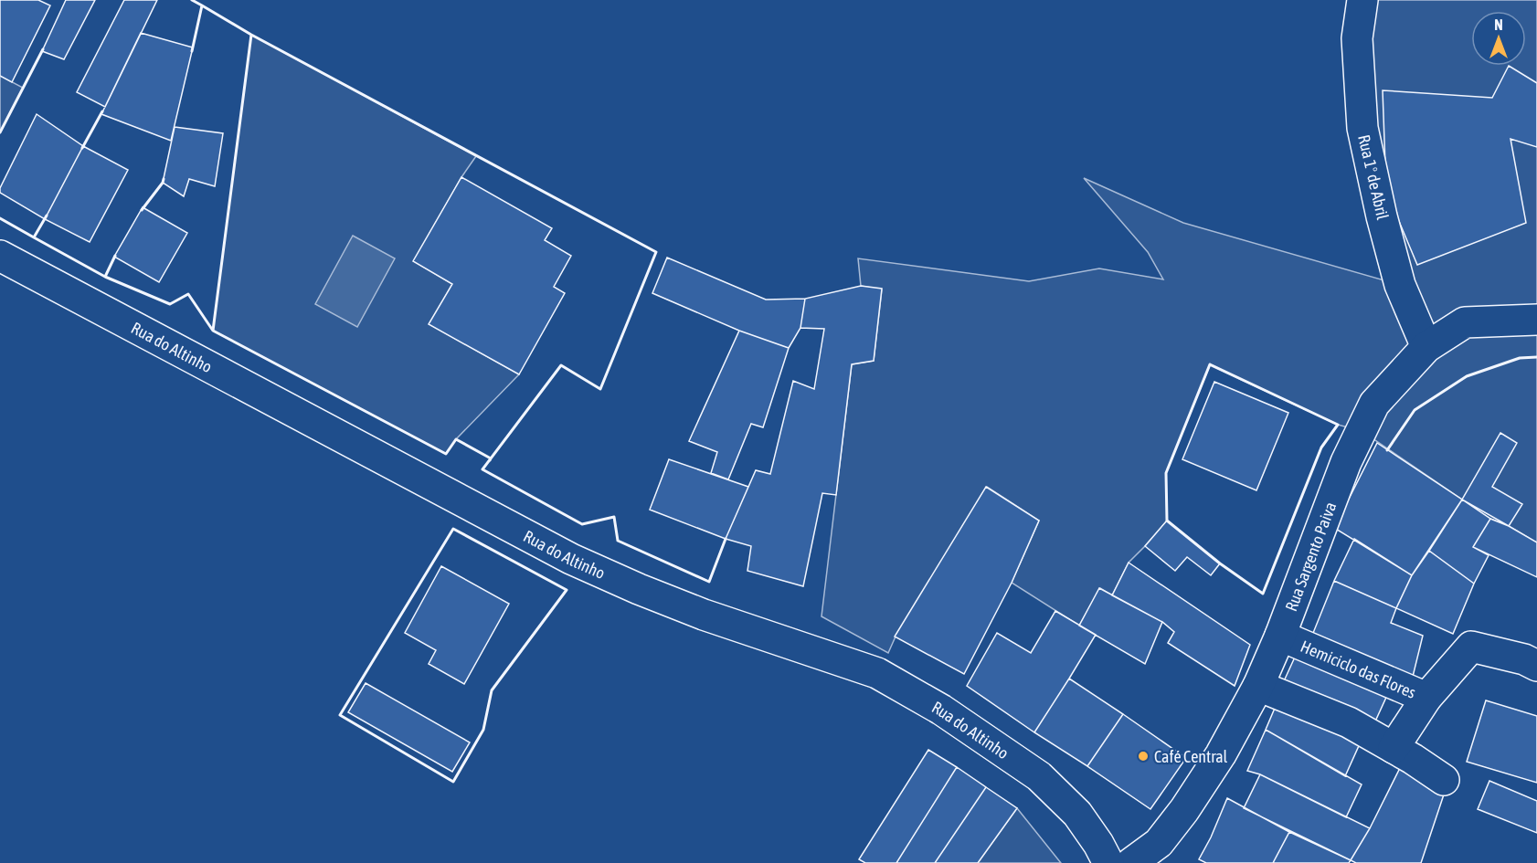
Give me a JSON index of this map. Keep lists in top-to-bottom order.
{
  "streets": {
    "street": [
      "Rua 1º de Abril",
      "Rua do Altinho",
      "Rua Sargento Paiva",
      "Hemiciclo das Flores"
    ]
  },
  "crossings": [
    ["Rua 1º de Abril", "Rua Sargento Paiva"],
    ["Rua Sargento Paiva", "Hemiciclo das Flores"]
  ],
  "places": ["Café Central"],
  "north": "top"
}
